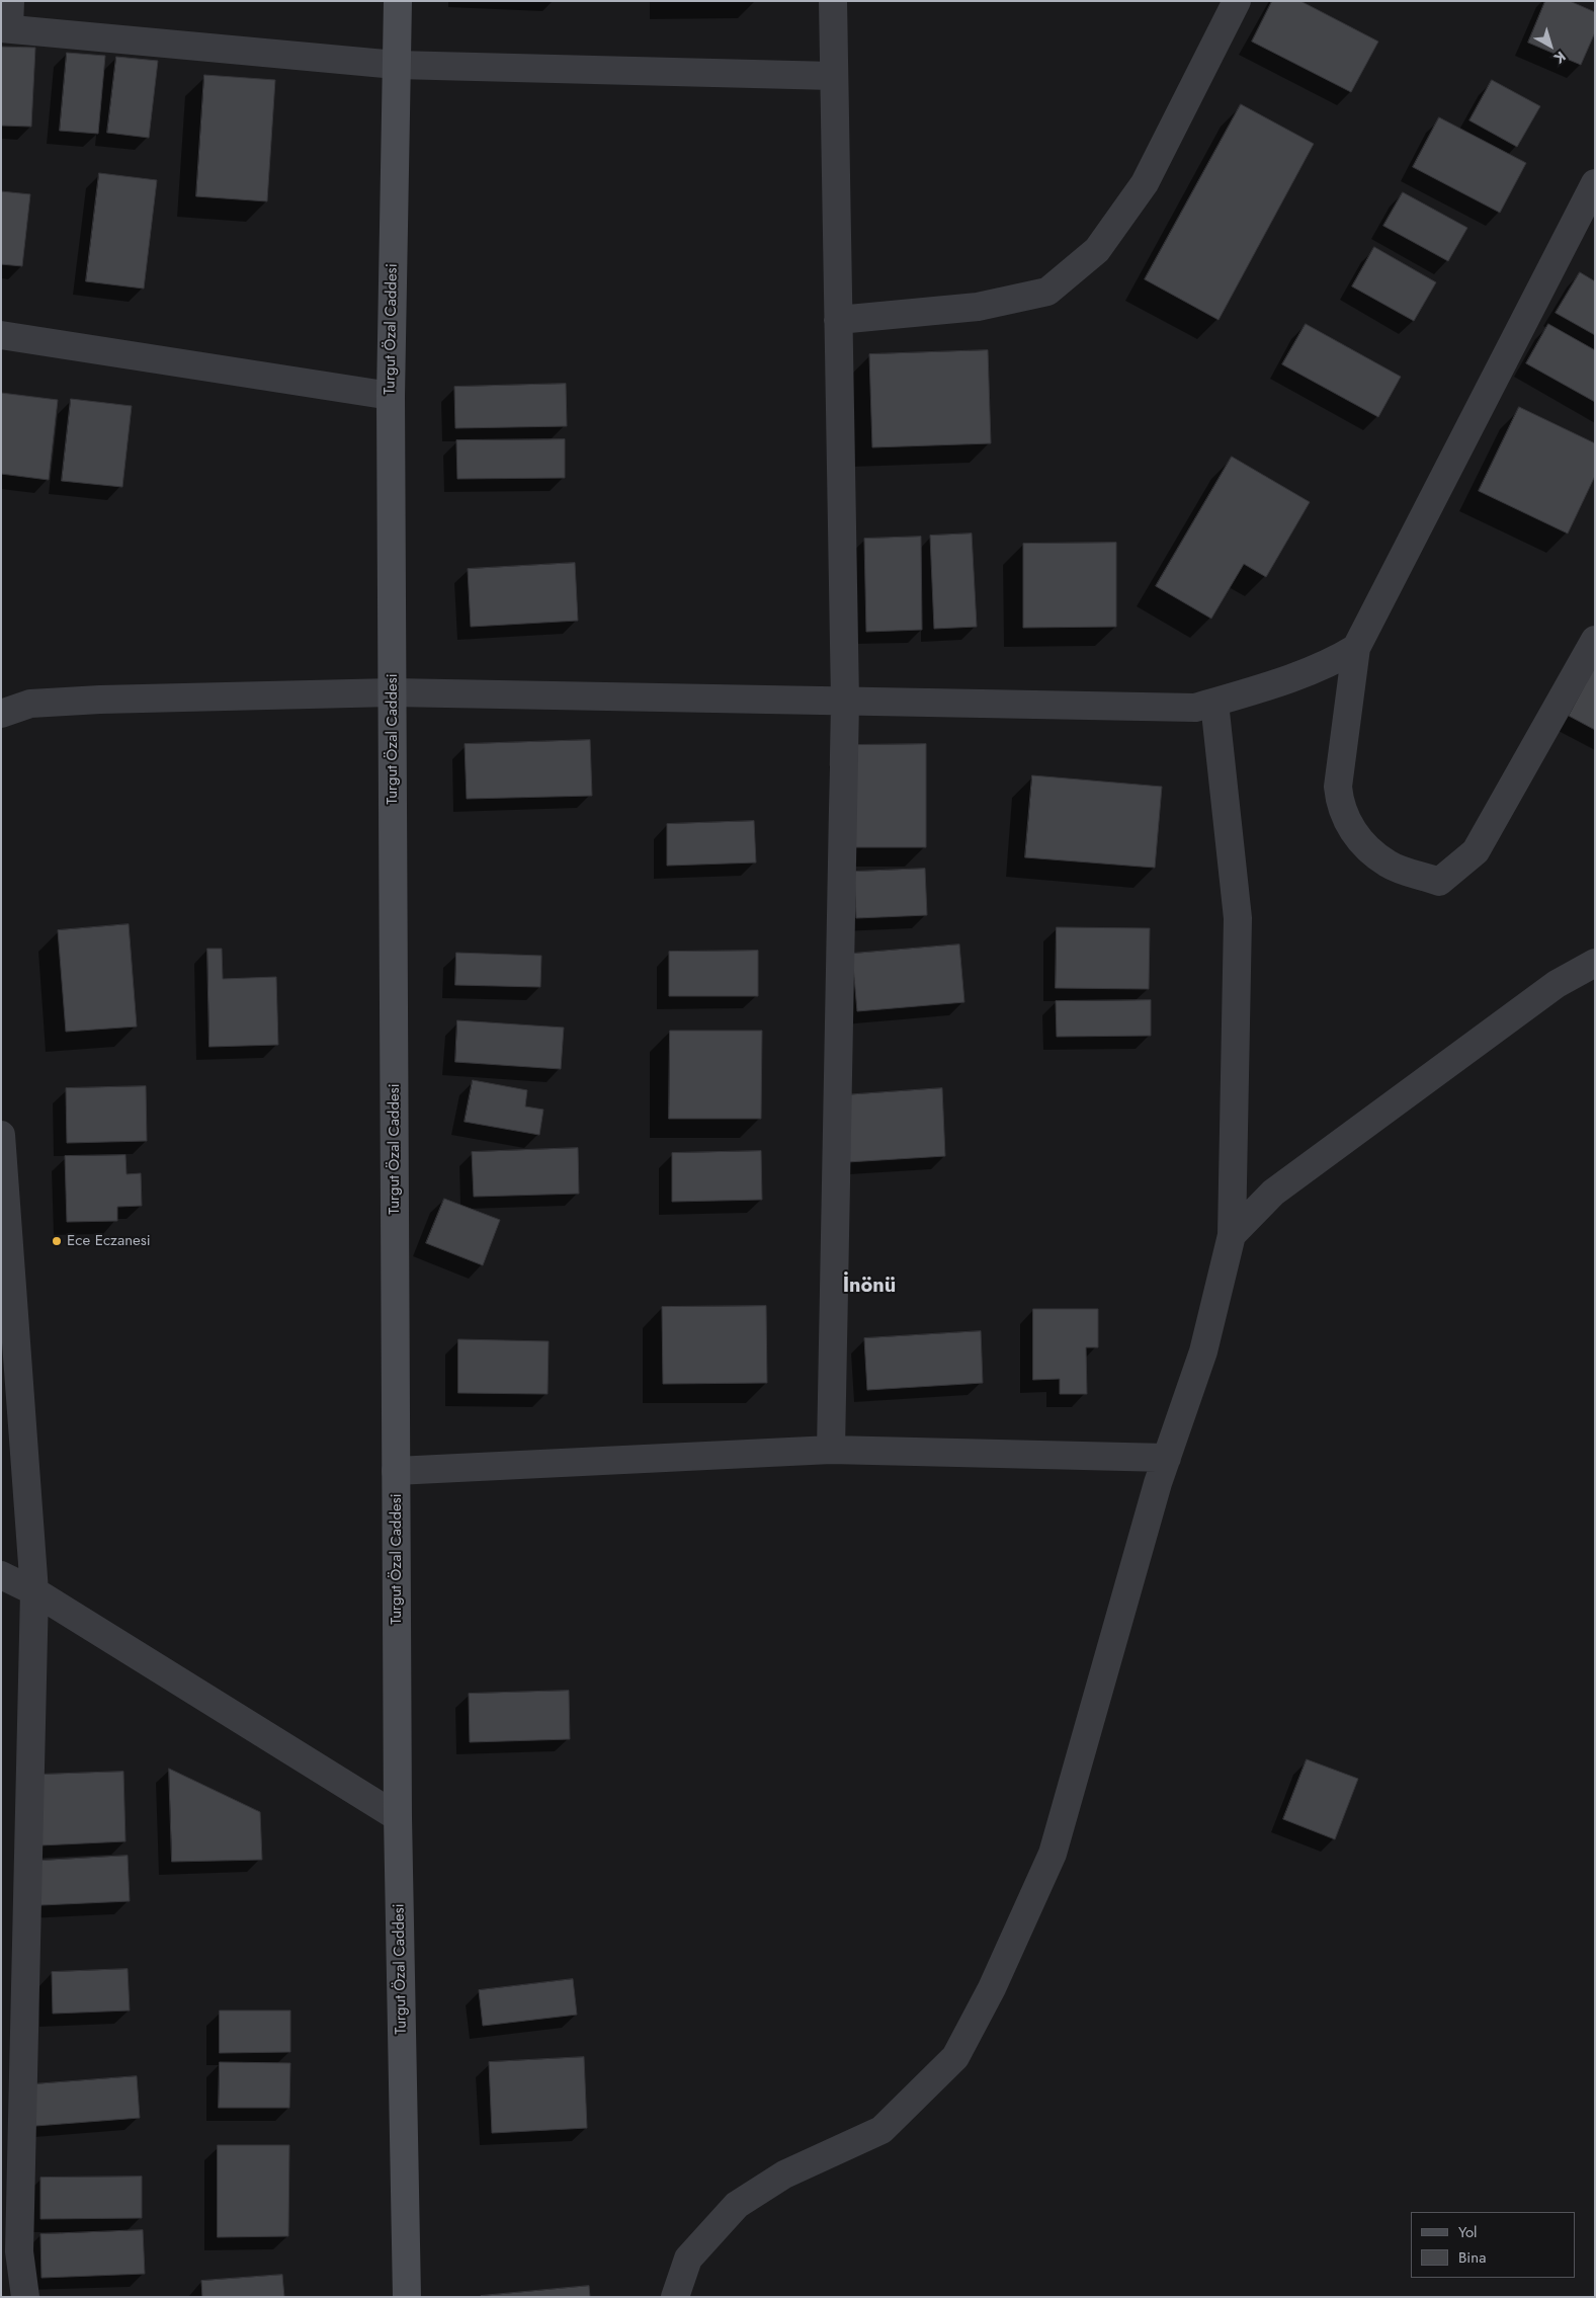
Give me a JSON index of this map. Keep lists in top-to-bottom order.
{
  "streets": {
    "street": ["Turgut Özal Caddesi"]
  },
  "districts": ["İnönü"],
  "places": ["Ece Eczanesi"],
  "legend": ["Yol", "Bina"],
  "north": "bottom right"
}
